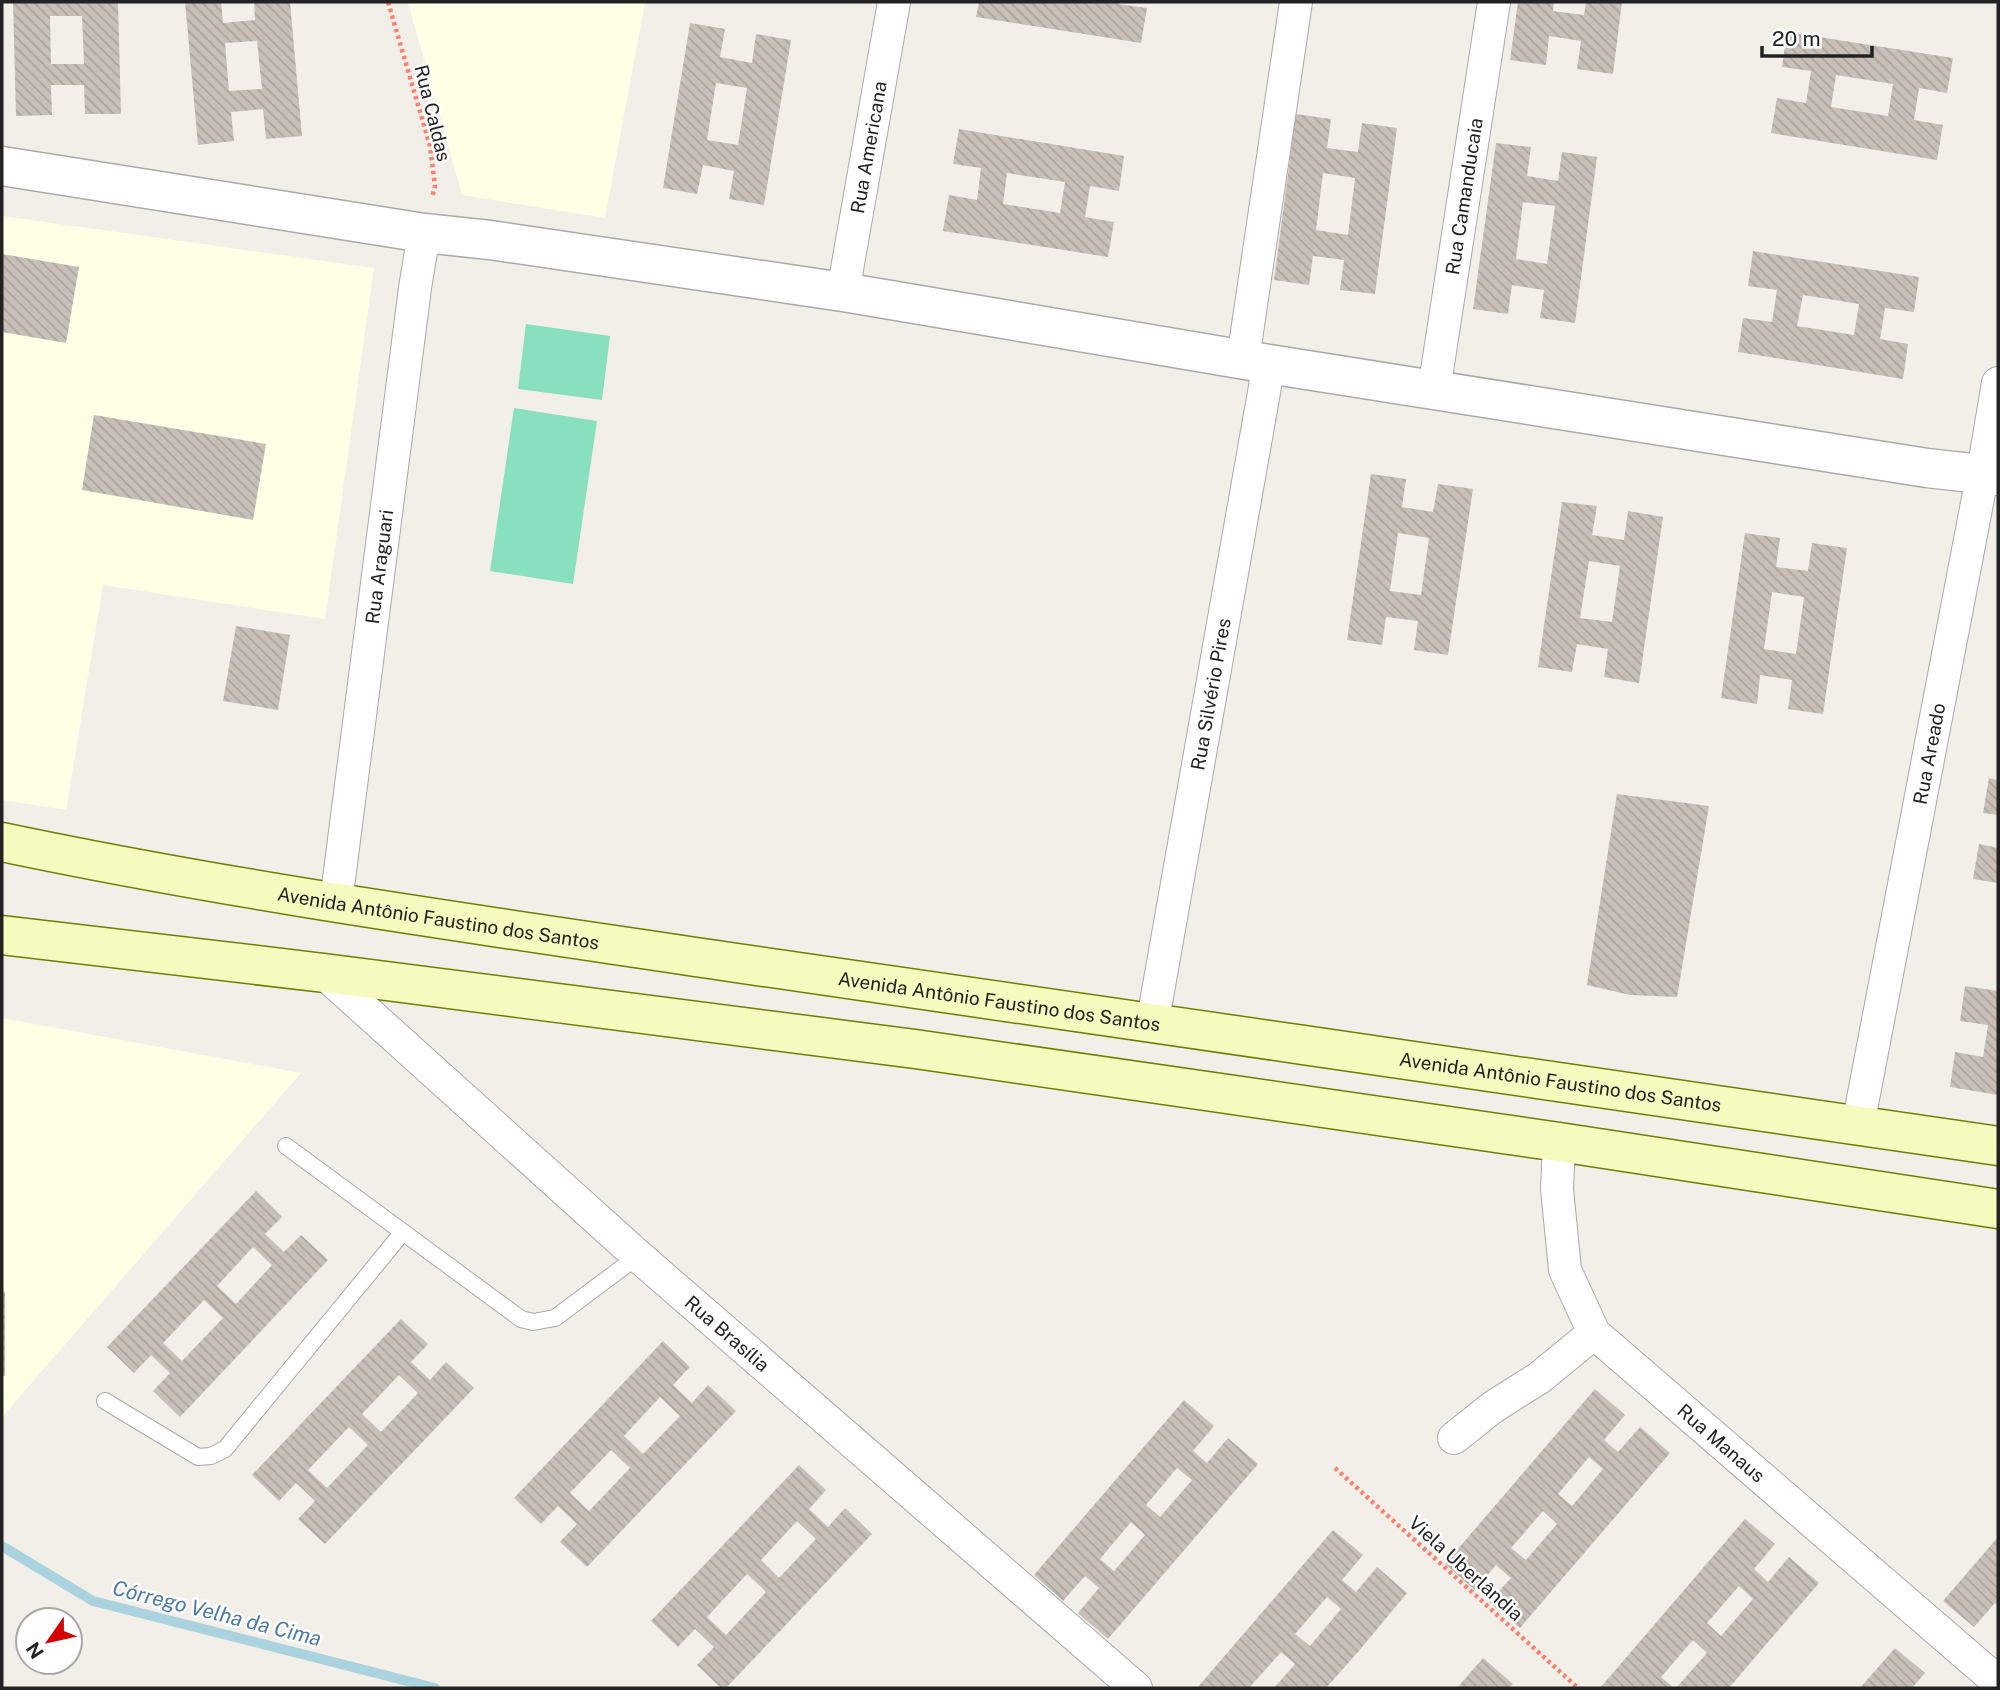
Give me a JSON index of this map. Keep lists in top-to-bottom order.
{
  "streets": {
    "main road": ["Avenida Antônio Faustino dos Santos"],
    "street": [
      "Rua Americana",
      "Rua Camanducaia",
      "Rua Araguari",
      "Rua Silvério Pires",
      "Rua Areado",
      "Rua Brasília",
      "Rua Manaus"
    ],
    "path": ["Rua Caldas", "Viela Uberlândia"]
  },
  "crossings": [
    ["Rua Caldas", "Rua Araguari"],
    ["Rua Araguari", "Avenida Antônio Faustino dos Santos"],
    ["Rua Silvério Pires", "Avenida Antônio Faustino dos Santos"],
    ["Rua Areado", "Avenida Antônio Faustino dos Santos"]
  ],
  "water": ["Córrego Velha da Cima"],
  "scale_bar": "20 m",
  "north": "bottom left"
}
